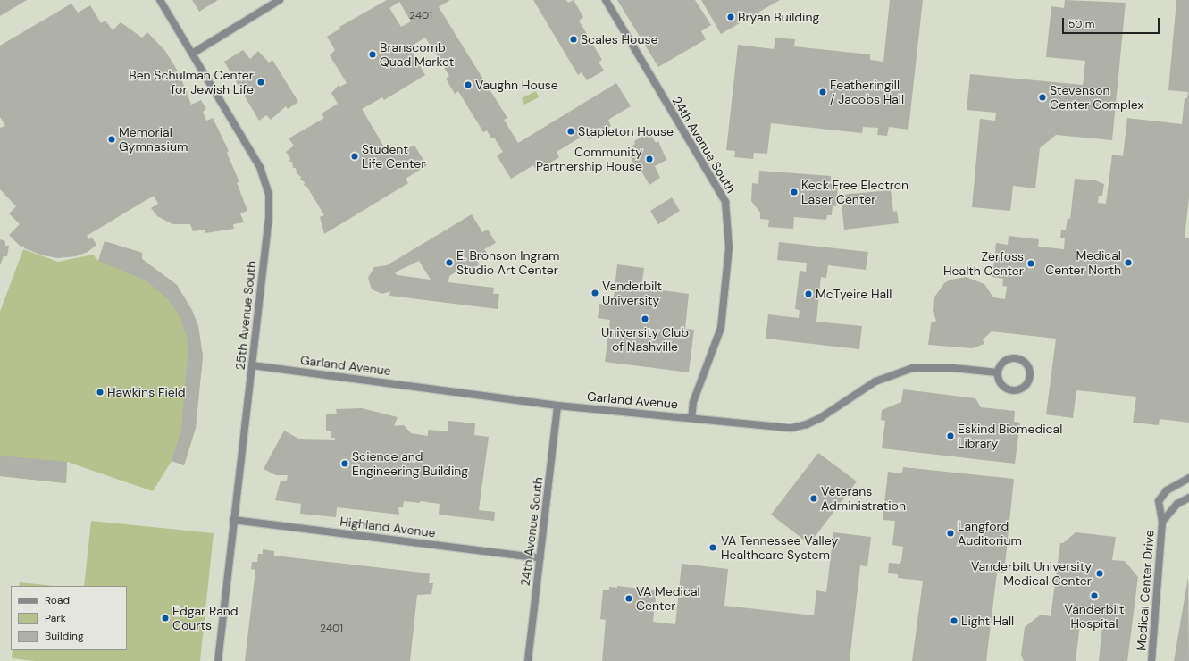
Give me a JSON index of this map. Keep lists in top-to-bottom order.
{
  "streets": {
    "street": [
      "24th Avenue South",
      "25th Avenue South",
      "Garland Avenue",
      "Highland Avenue",
      "Medical Center Drive"
    ]
  },
  "crossings": [
    ["24th Avenue South", "Garland Avenue"],
    ["24th Avenue South", "Highland Avenue"],
    ["25th Avenue South", "Garland Avenue"],
    ["25th Avenue South", "Highland Avenue"]
  ],
  "places": [
    "Bryan Building",
    "Scales House",
    "Branscomb Quad Market",
    "Ben Schulman Center for Jewish Life",
    "Vaughn House",
    "Featheringill / Jacobs Hall",
    "Stevenson Center Complex",
    "Stapleton House",
    "Memorial Gymnasium",
    "Student Life Center",
    "Community Partnership House",
    "Keck Free Electron Laser Center",
    "E. Bronson Ingram Studio Art Center",
    "Medical Center North",
    "Zerfoss Health Center",
    "Vanderbilt University",
    "McTyeire Hall",
    "University Club of Nashville",
    "Hawkins Field",
    "Eskind Biomedical Library",
    "Science and Engineering Building",
    "Veterans Administration",
    "Langford Auditorium",
    "VA Tennessee Valley Healthcare System",
    "Vanderbilt University Medical Center",
    "Vanderbilt Hospital",
    "VA Medical Center",
    "Edgar Rand Courts",
    "Light Hall"
  ],
  "house_numbers": ["2401", "2401"],
  "legend": ["Road", "Park", "Building"],
  "scale_bar": "50 m"
}
